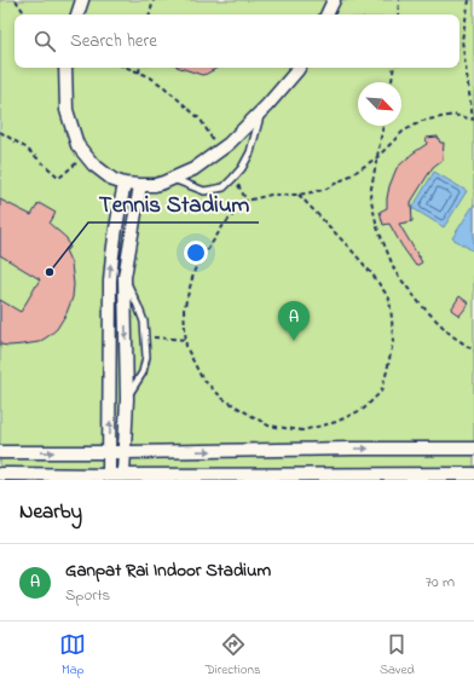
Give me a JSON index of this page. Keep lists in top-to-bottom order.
{
  "places": ["Tennis Stadium"],
  "north": "bottom right",
  "page": {
    "search": "Search here",
    "pins": "A",
    "heading": "Nearby",
    "list": [
      {
        "mark": "A",
        "name": "Ganpat Rai Indoor Stadium",
        "note": "Sports",
        "value": "70 m"
      }
    ],
    "nav": ["Map", "Directions", "Saved"]
  }
}
